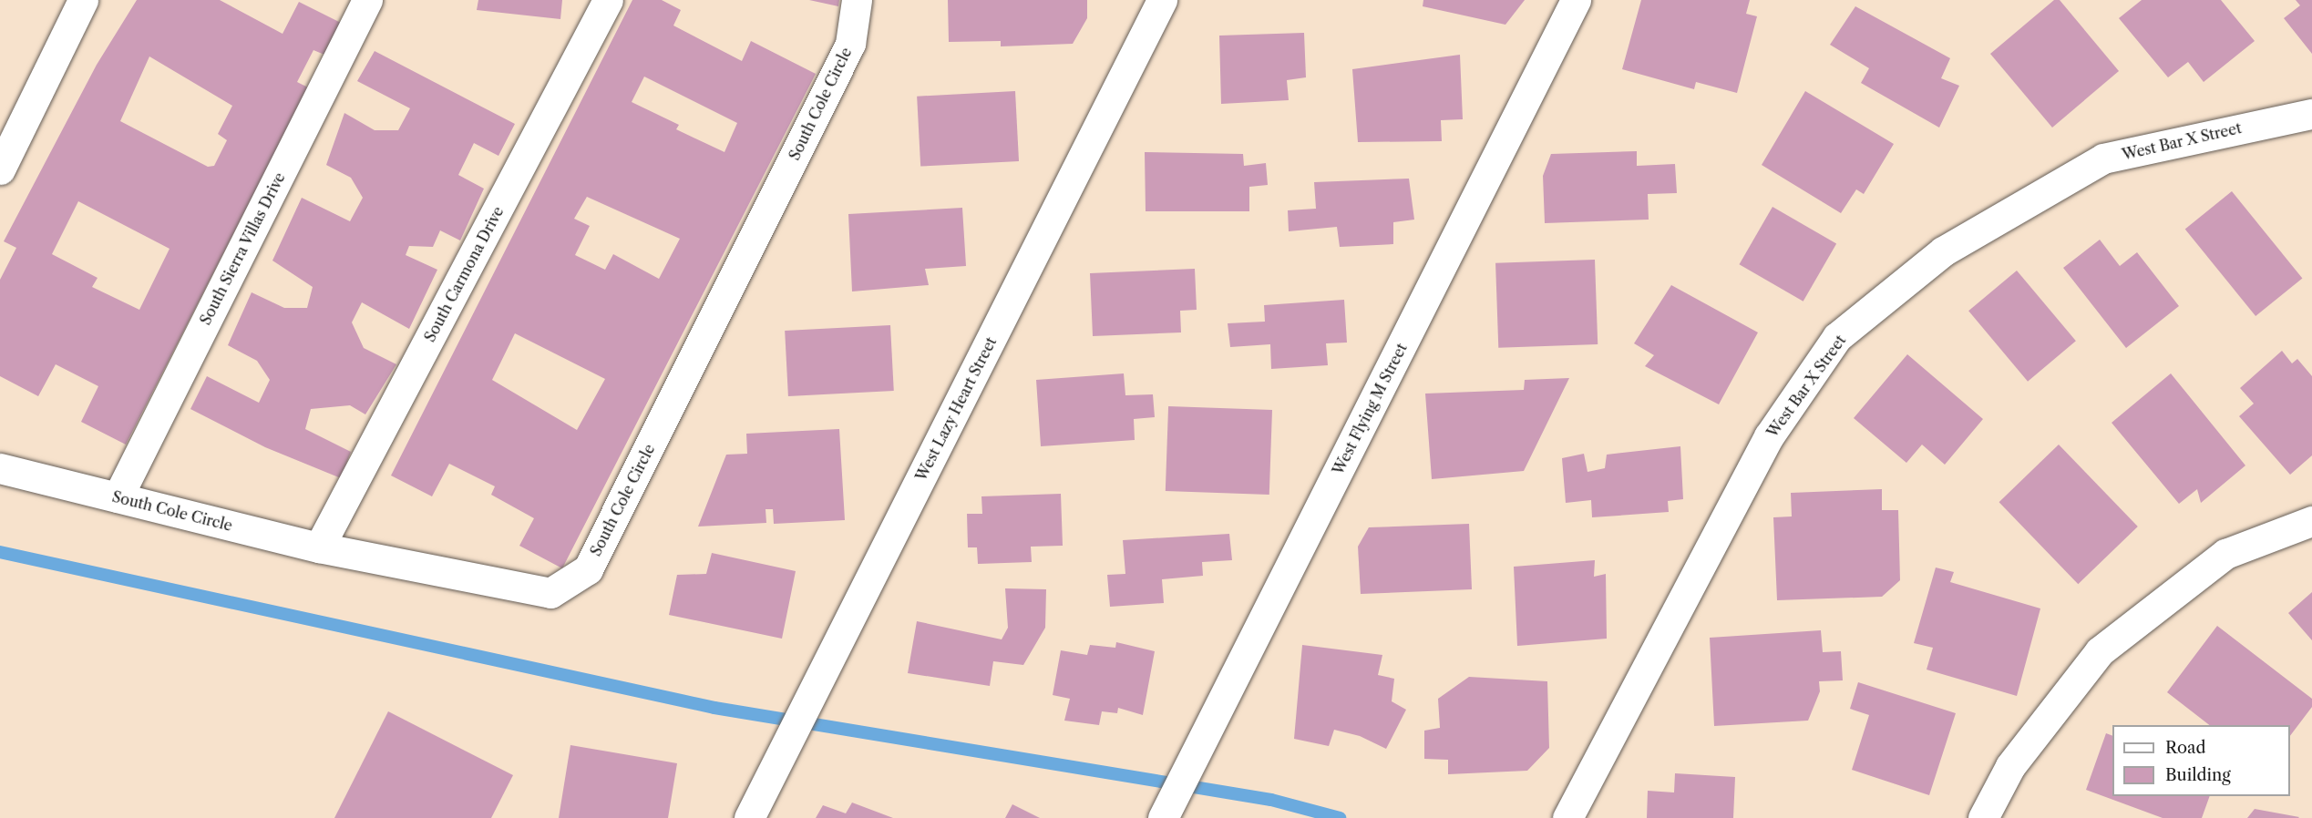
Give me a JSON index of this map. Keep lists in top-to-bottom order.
{
  "streets": {
    "street": [
      "South Cole Circle",
      "West Bar X Street",
      "South Sierra Villas Drive",
      "South Carmona Drive",
      "West Lazy Heart Street",
      "West Flying M Street"
    ]
  },
  "crossings": [
    ["South Cole Circle", "South Sierra Villas Drive"],
    ["South Cole Circle", "South Carmona Drive"]
  ],
  "legend": ["Road", "Building"]
}
